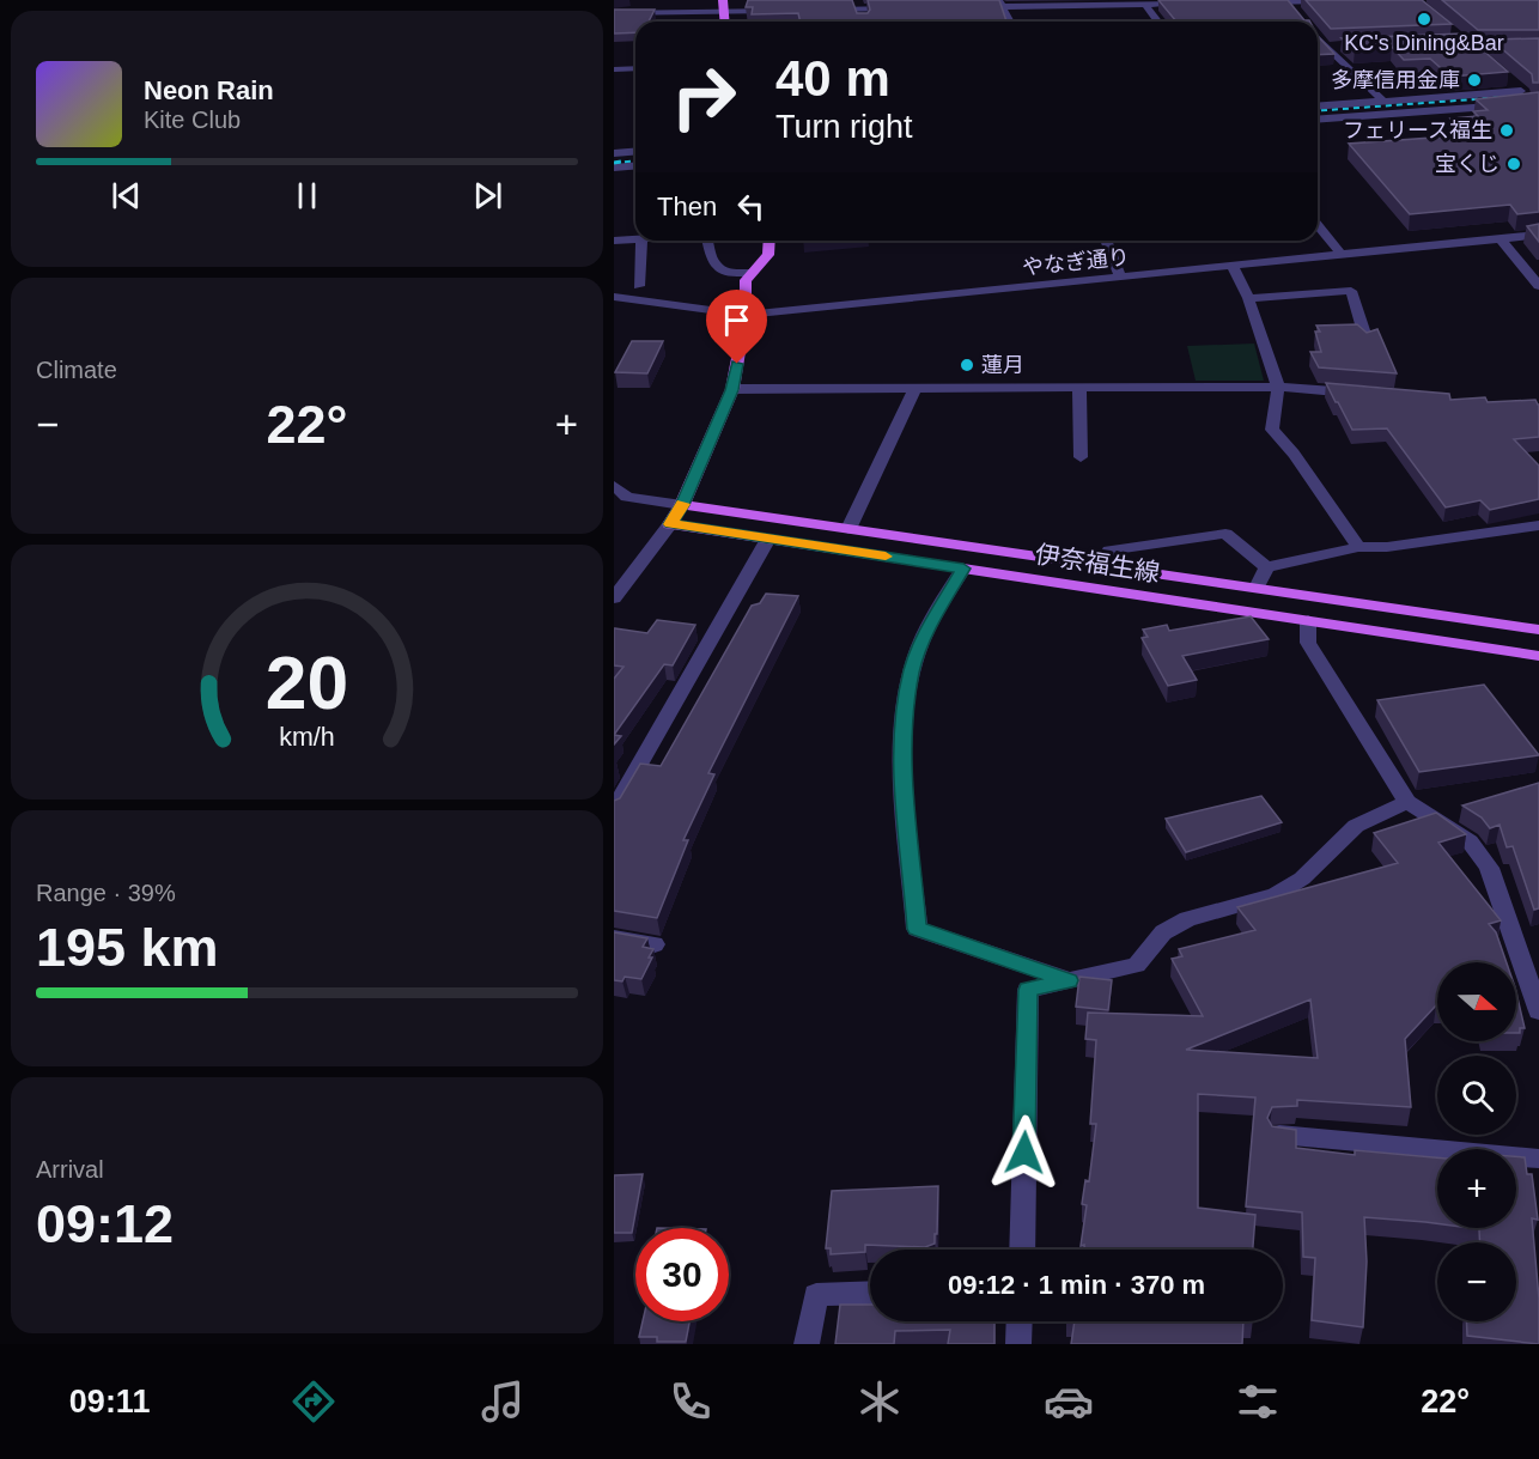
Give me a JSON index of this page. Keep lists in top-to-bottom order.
{
  "streets": {
    "main road": ["伊奈福生線"],
    "street": ["やなぎ通り"]
  },
  "places": [
    "KC's Dining&Bar",
    "多摩信用金庫",
    "フェリース福生",
    "宝くじ",
    "蓮月"
  ],
  "north": "right",
  "page": {
    "turn": ["40 m", "Turn right"],
    "song": ["Neon Rain", "Kite Club"],
    "then": "Then",
    "tile": [
      "Climate",
      ["Range · 39%", "195 km"],
      ["Arrival", "09:12"]
    ],
    "heat": ["−", "22°", "+"],
    "map_buttons": ["+", "−"],
    "limit": "30",
    "trip": "09:12 · 1 min · 370 m",
    "tabs": ["09:11", "22°"],
    "gauge": ["20", "km/h"]
  }
}
